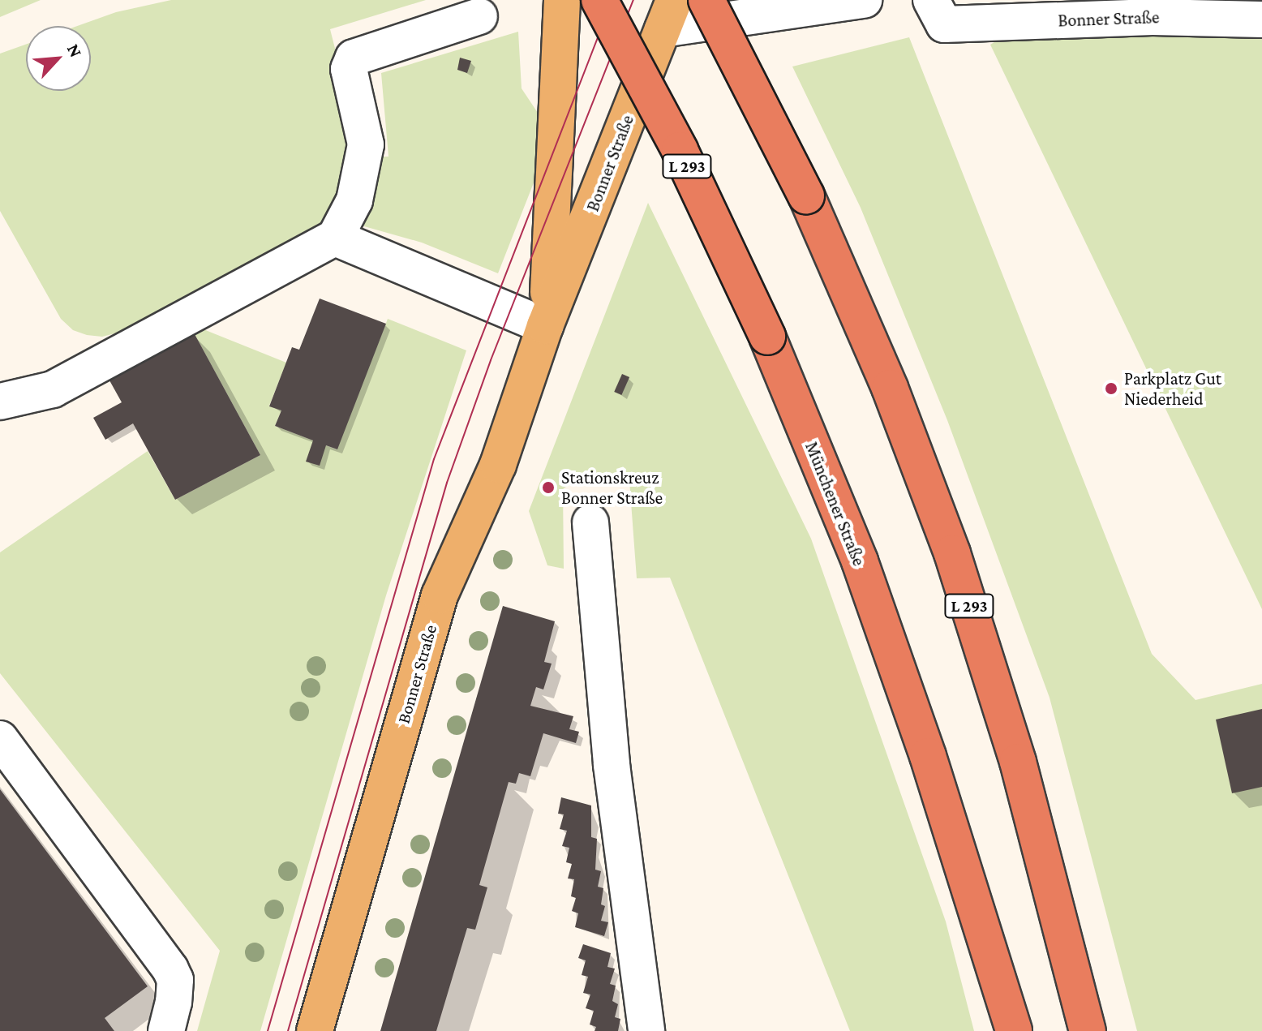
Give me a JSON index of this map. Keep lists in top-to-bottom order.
{
  "streets": {
    "highway": ["L 293", "Münchener Straße"],
    "main road": ["Bonner Straße"]
  },
  "places": ["Parkplatz Gut Niederheid", "Stationskreuz Bonner Straße"],
  "north": "top right"
}
